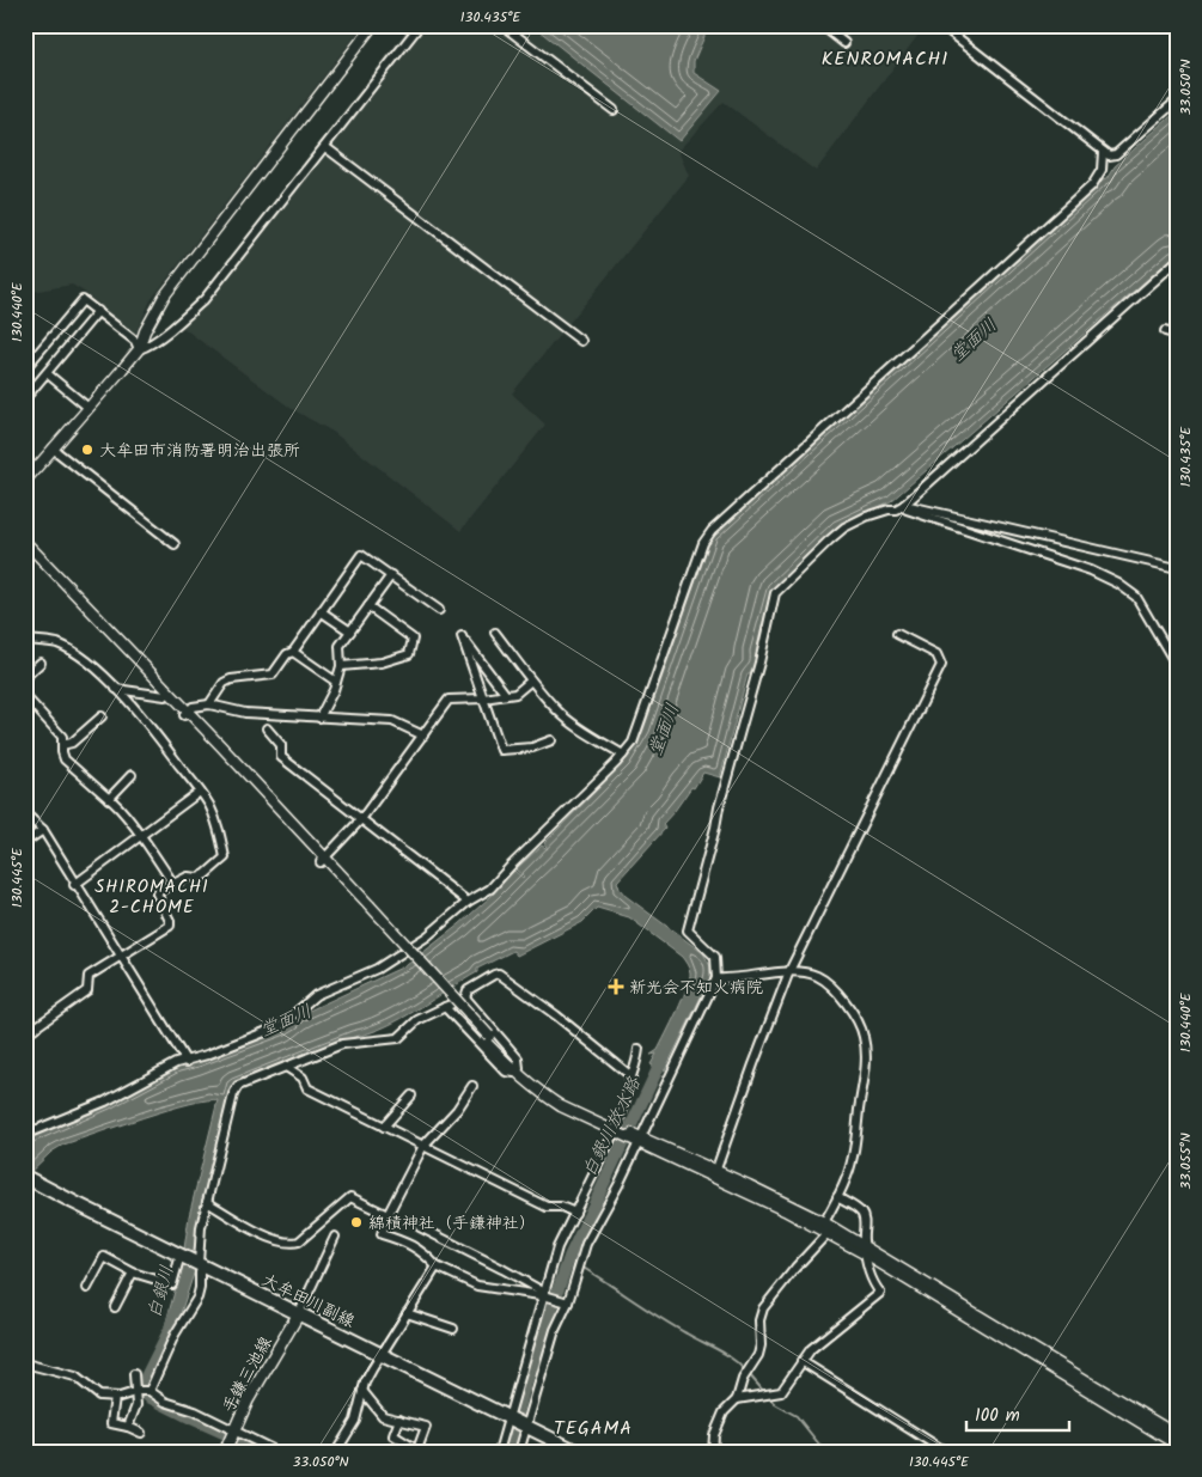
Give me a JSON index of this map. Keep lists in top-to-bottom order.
{
  "streets": {
    "main road": ["大牟田川副線", "手鎌三池線"]
  },
  "crossings": [
    ["大牟田川副線", "手鎌三池線"]
  ],
  "districts": ["KENROMACHI", "SHIROMACHI 2-CHOME", "TEGAMA"],
  "water": ["堂面川", "白銀川放水路", "白銀川"],
  "places": {
    "other": ["大牟田市消防署明治出張所", "綿積神社（手鎌神社）"],
    "health": ["新光会不知火病院"]
  },
  "scale_bar": "100 m",
  "coordinates": [
    "130.435°E",
    "33.050°N",
    "130.440°E",
    "130.445°E",
    "33.055°N"
  ]
}
